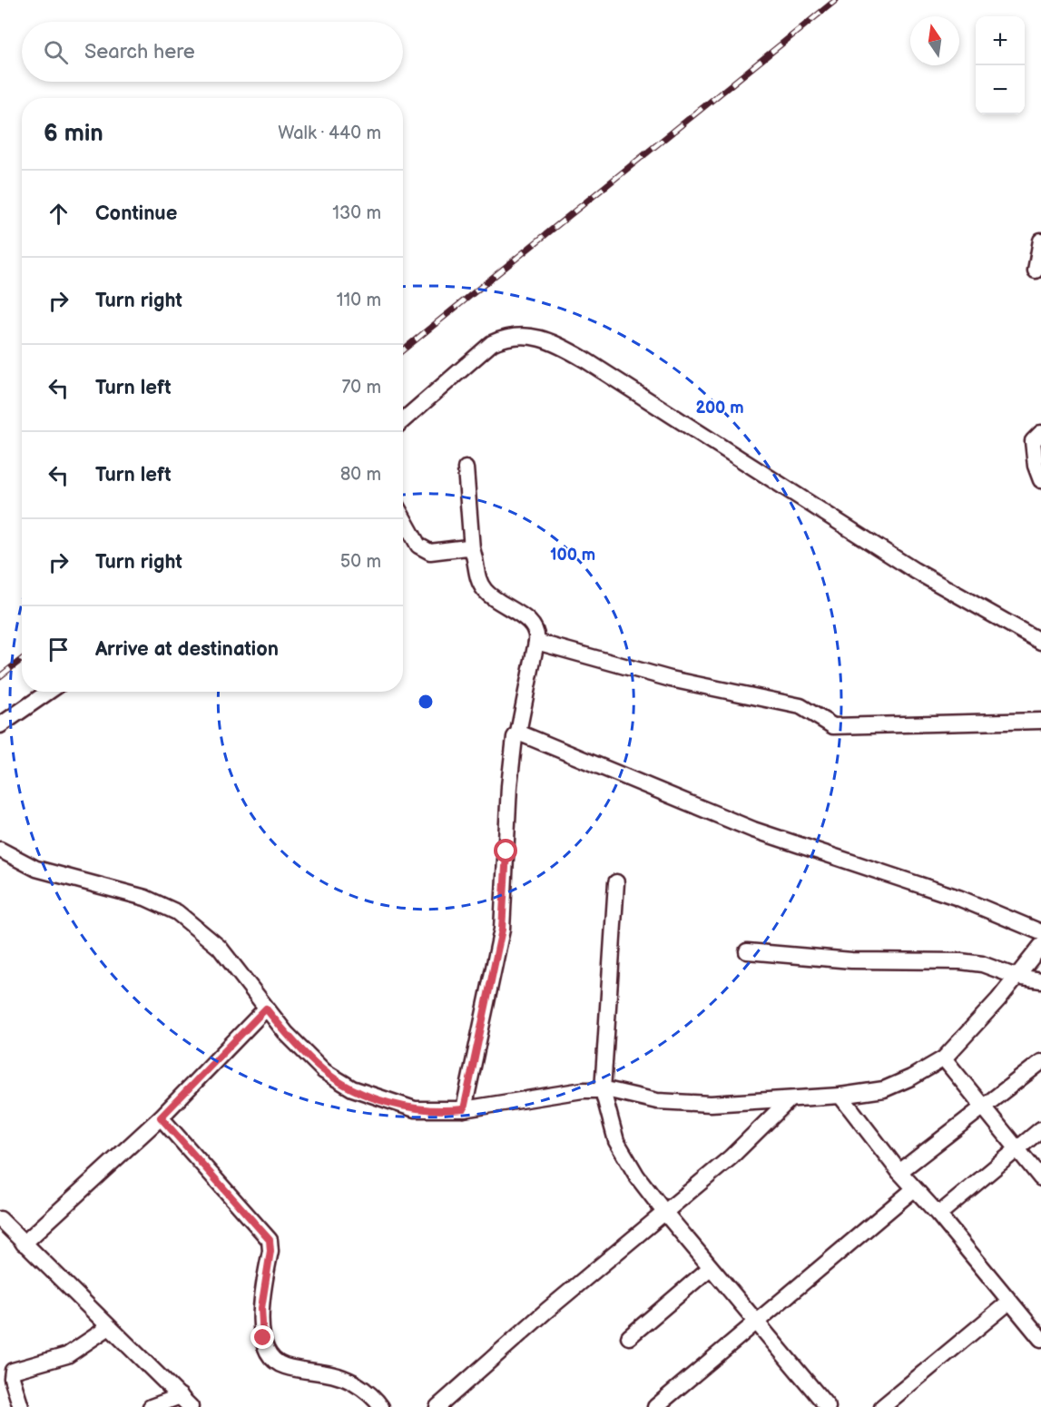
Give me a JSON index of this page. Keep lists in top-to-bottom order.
{
  "north": "top",
  "page": {
    "map_buttons": ["+", "−"],
    "search": "Search here",
    "heading": ["6 min", "Walk · 440 m"],
    "list": [
      ["Continue", "130 m"],
      ["Turn right", "110 m"],
      ["Turn left", "70 m"],
      ["Turn left", "80 m"],
      ["Turn right", "50 m"],
      "Arrive at destination"
    ]
  },
  "rings": ["200 m", "100 m"]
}
